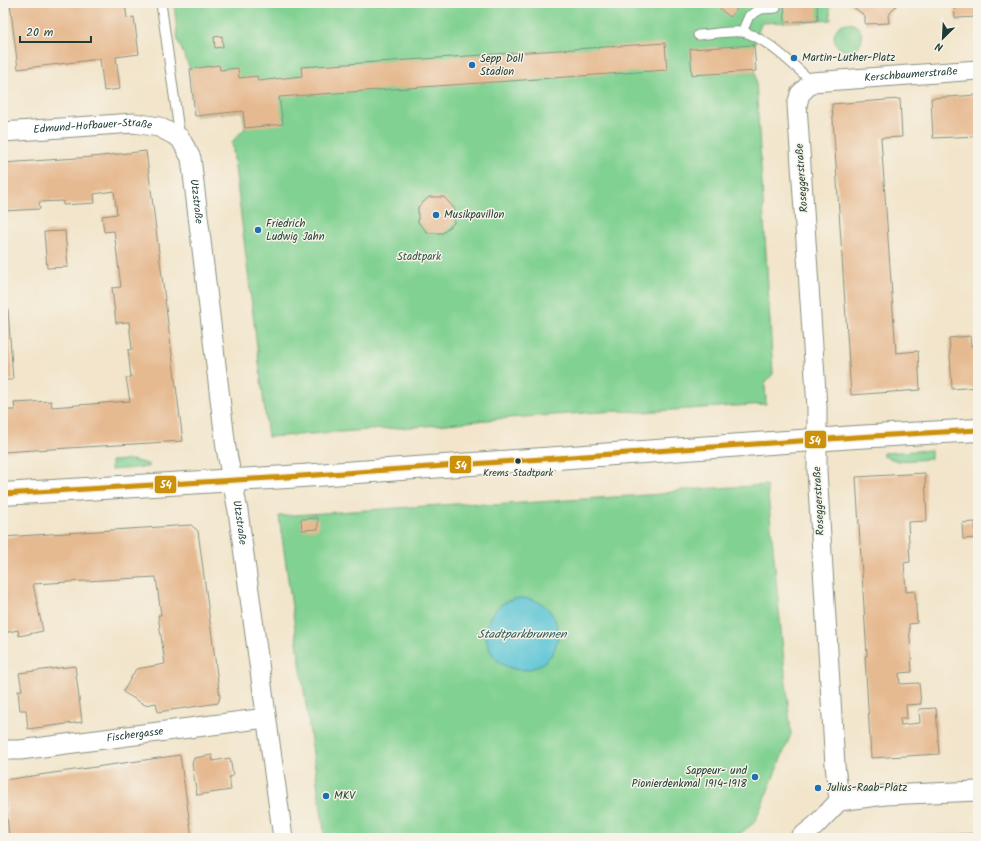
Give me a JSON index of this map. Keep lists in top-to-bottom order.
{
  "streets": {
    "street": [
      "Kerschbaumerstraße",
      "Edmund-Hofbauer-Straße",
      "Roseggerstraße",
      "Utzstraße",
      "Fischergasse"
    ]
  },
  "crossings": [
    ["Kerschbaumerstraße", "Roseggerstraße"],
    ["Edmund-Hofbauer-Straße", "Utzstraße"],
    ["Utzstraße", "Fischergasse"]
  ],
  "water": ["Stadtparkbrunnen"],
  "parks": ["Stadtpark"],
  "places": [
    "Martin-Luther-Platz",
    "Sepp Doll Stadion",
    "Musikpavillon",
    "Friedrich Ludwig Jahn",
    "Krems Stadtpark",
    "Sappeur- und Pionierdenkmal 1914-1918",
    "Julius-Raab-Platz",
    "MKV"
  ],
  "lines": ["transit line 54"],
  "scale_bar": "20 m",
  "north": "bottom left"
}
